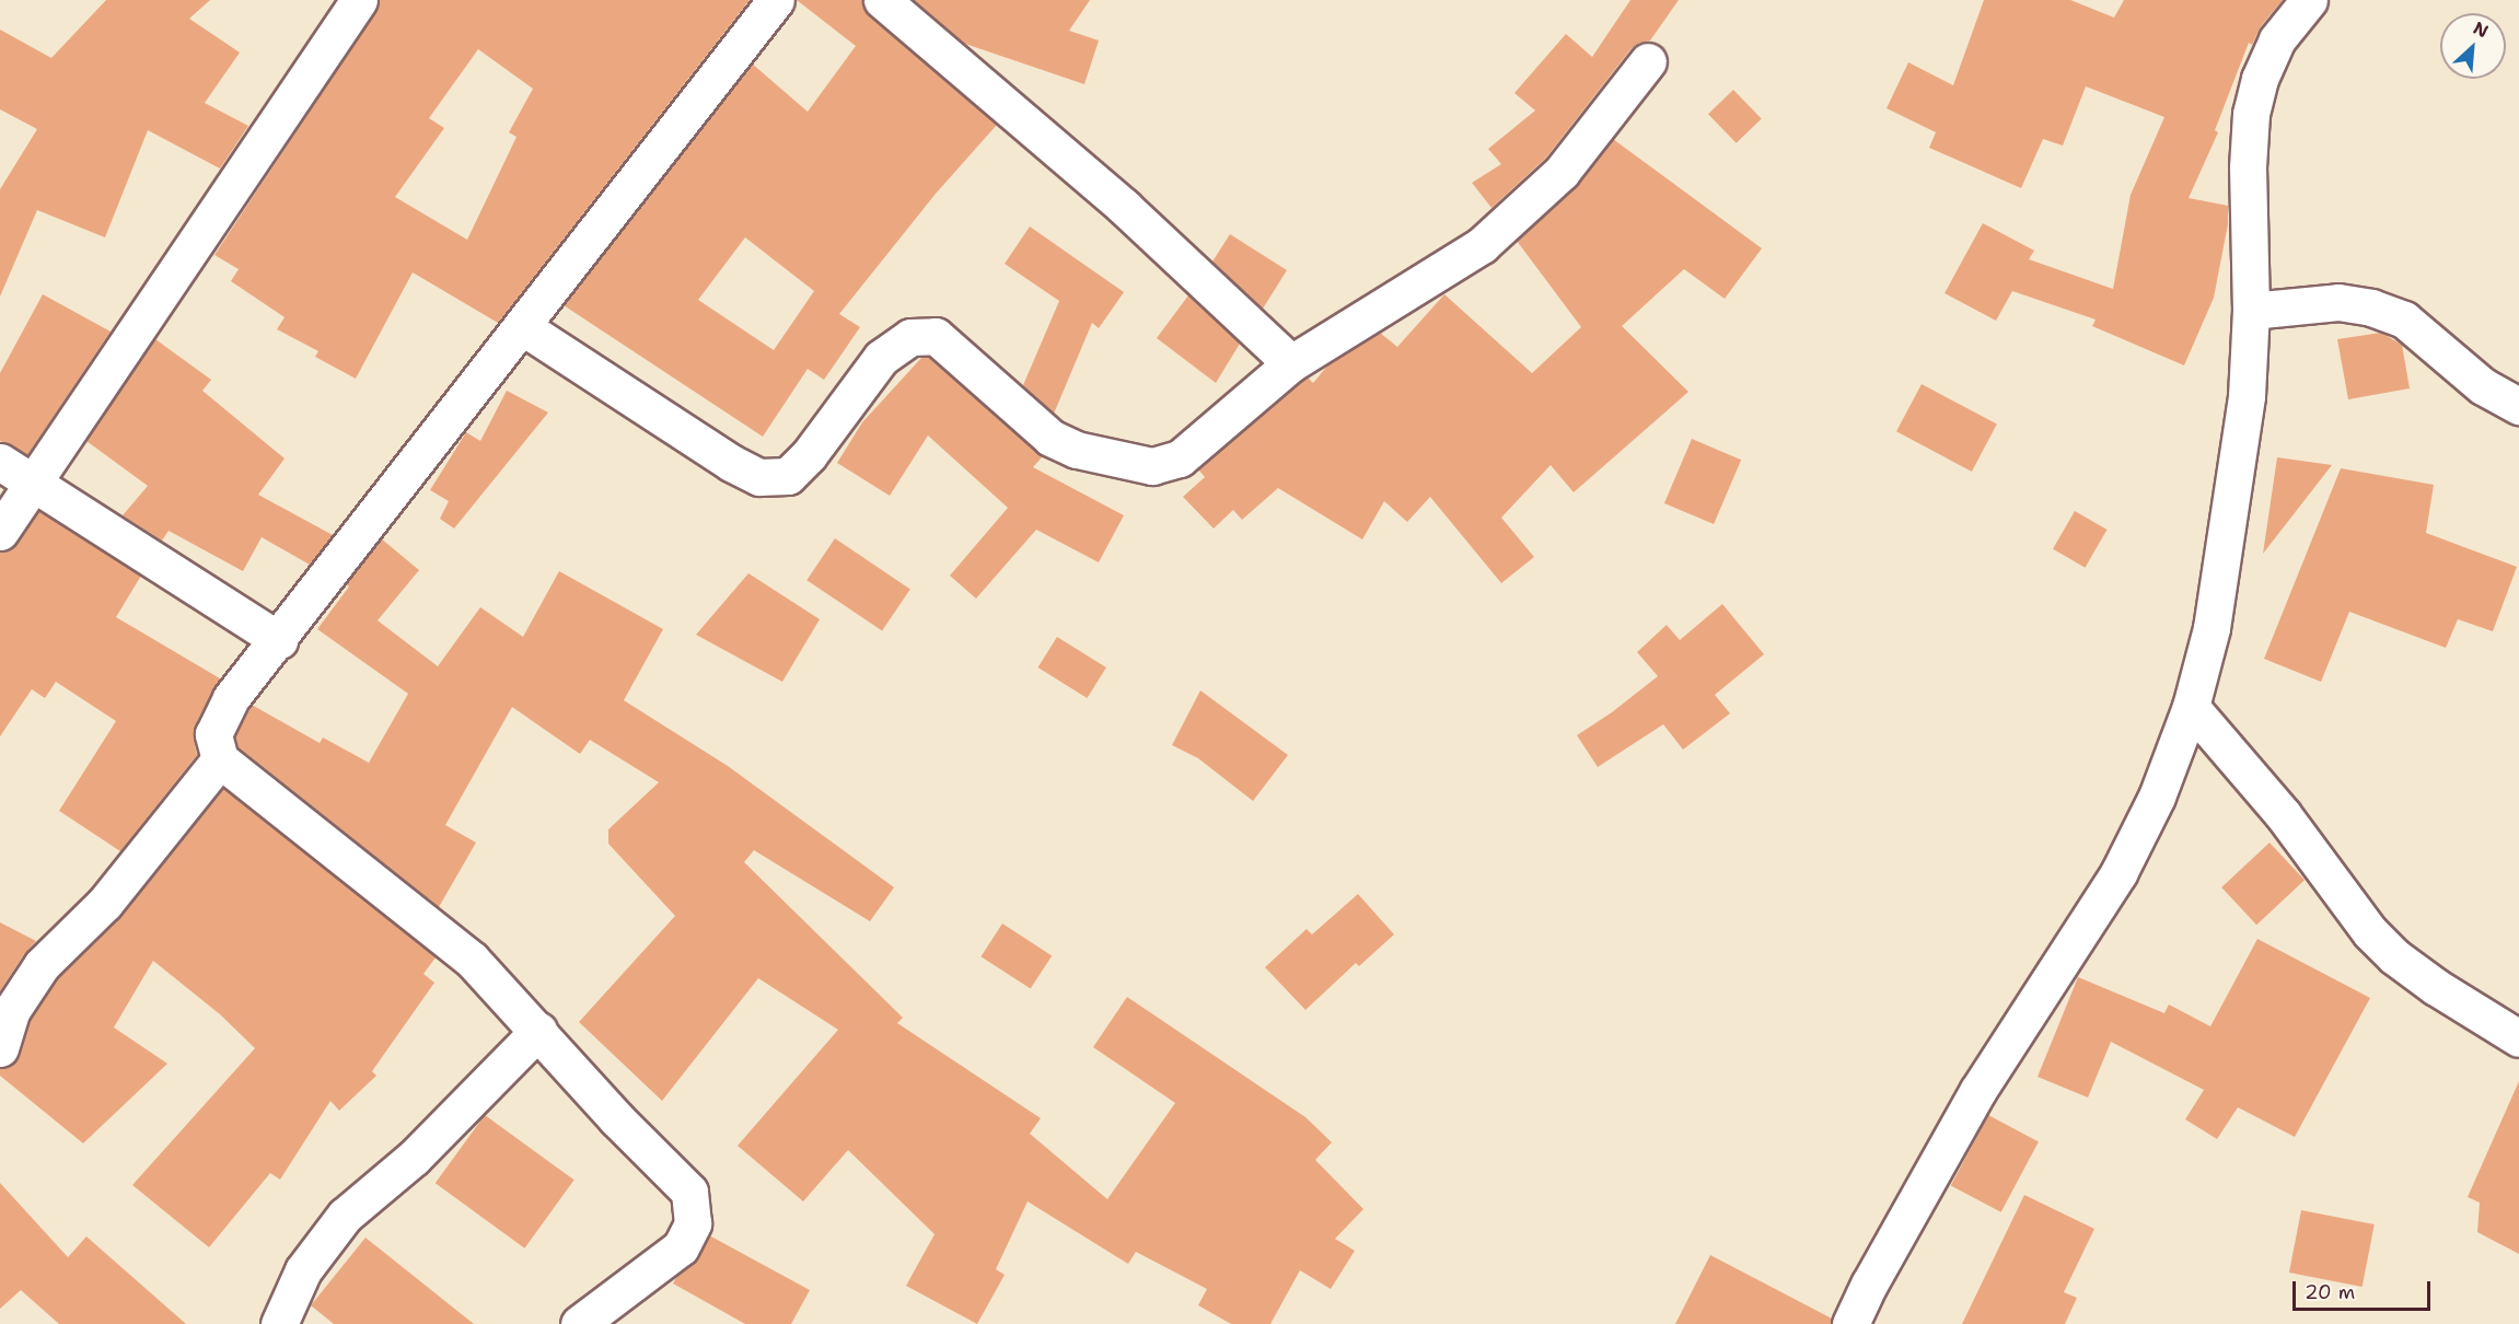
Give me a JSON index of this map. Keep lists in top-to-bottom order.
{
  "scale_bar": "20 m",
  "north": "top right"
}
